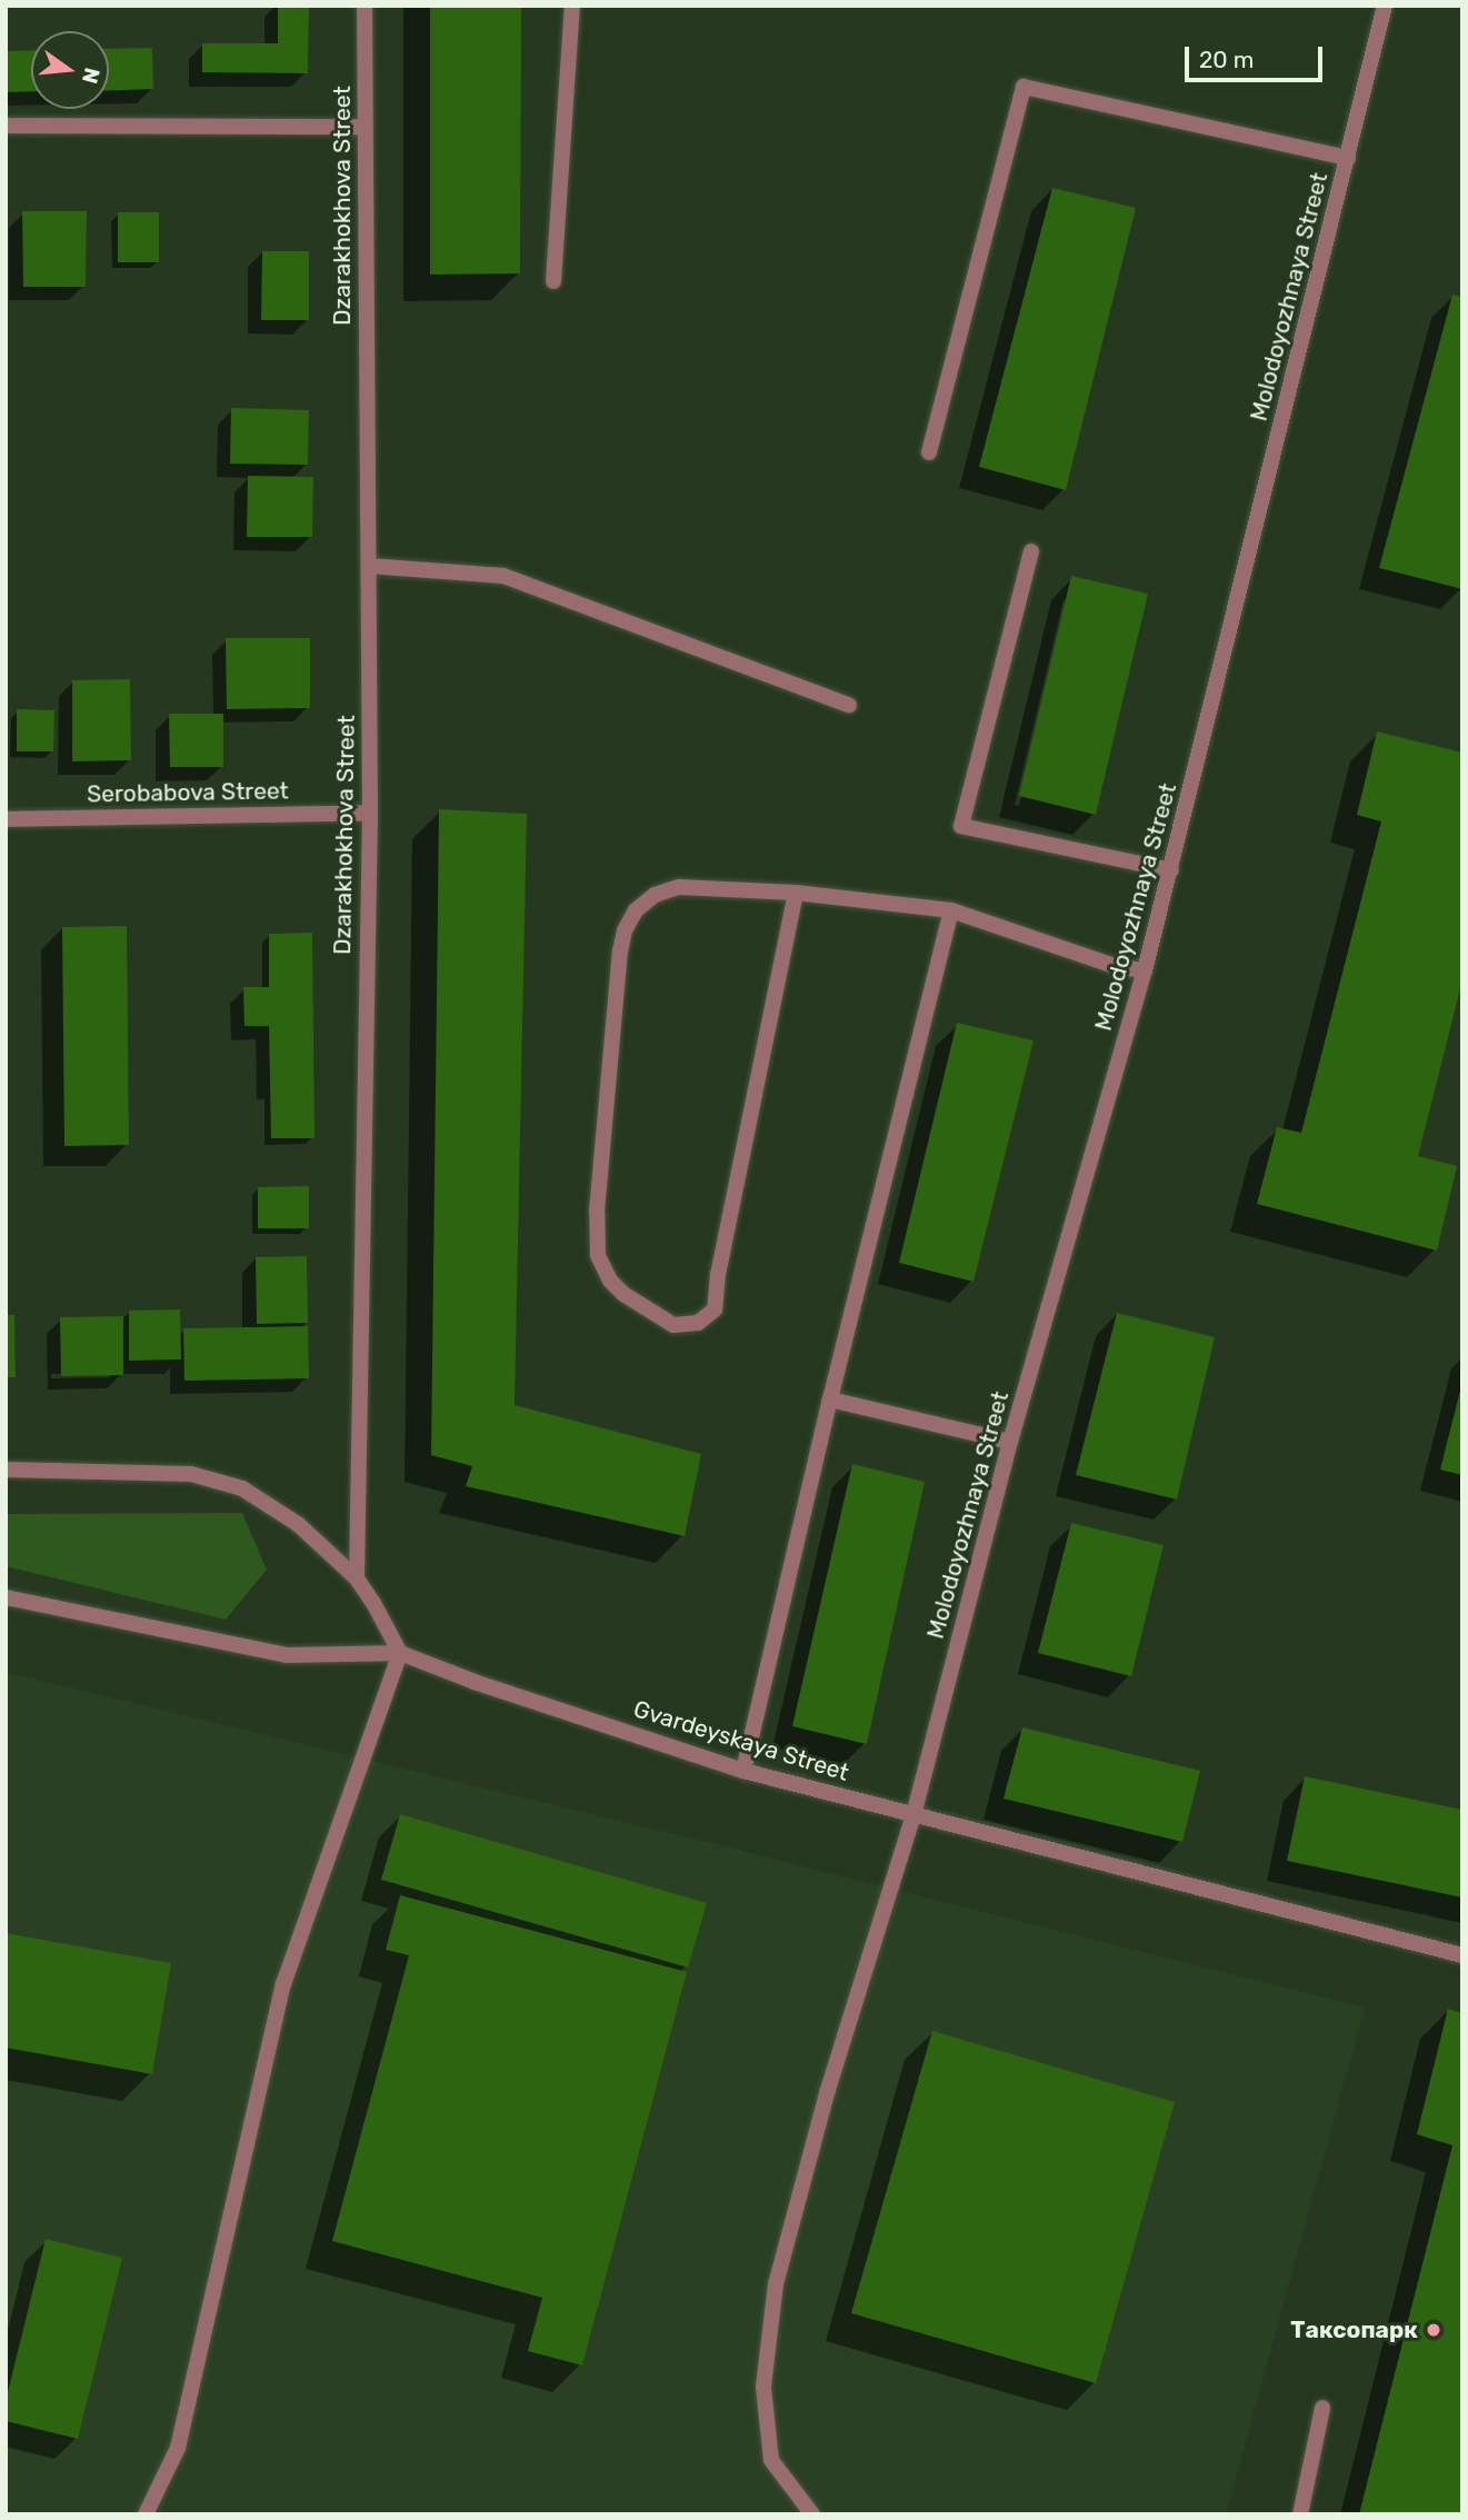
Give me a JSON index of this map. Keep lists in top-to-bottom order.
{
  "streets": {
    "street": [
      "Dzarakhokhova Street",
      "Molodoyozhnaya Street",
      "Serobabova Street",
      "Gvardeyskaya Street"
    ]
  },
  "crossings": [
    ["Dzarakhokhova Street", "Serobabova Street"],
    ["Molodoyozhnaya Street", "Gvardeyskaya Street"]
  ],
  "places": ["Таксопарк"],
  "scale_bar": "20 m",
  "north": "right"
}
